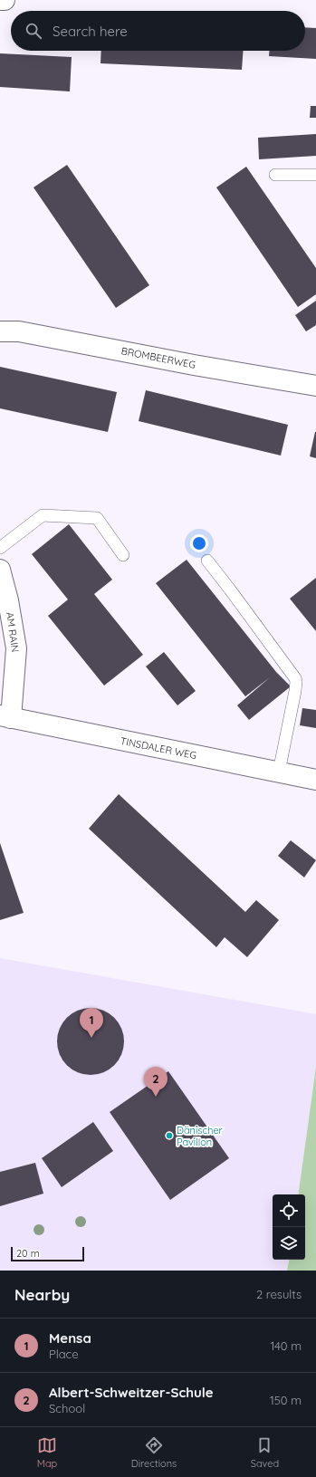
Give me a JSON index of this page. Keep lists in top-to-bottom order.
{
  "streets": {
    "street": ["BROMBEERWEG", "AM RAIN", "TINSDALER WEG"]
  },
  "crossings": [
    ["AM RAIN", "TINSDALER WEG"]
  ],
  "places": ["Dänischer Pavillon"],
  "scale_bar": "20 m",
  "page": {
    "search": "Search here",
    "pins": ["1", "2"],
    "scale": "20 m",
    "heading": ["Nearby", "2 results"],
    "list": [
      {
        "mark": "1",
        "name": "Mensa",
        "note": "Place",
        "value": "140 m"
      },
      {
        "mark": "2",
        "name": "Albert-Schweitzer-Schule",
        "note": "School",
        "value": "150 m"
      }
    ],
    "nav": ["Map", "Directions", "Saved"]
  }
}
